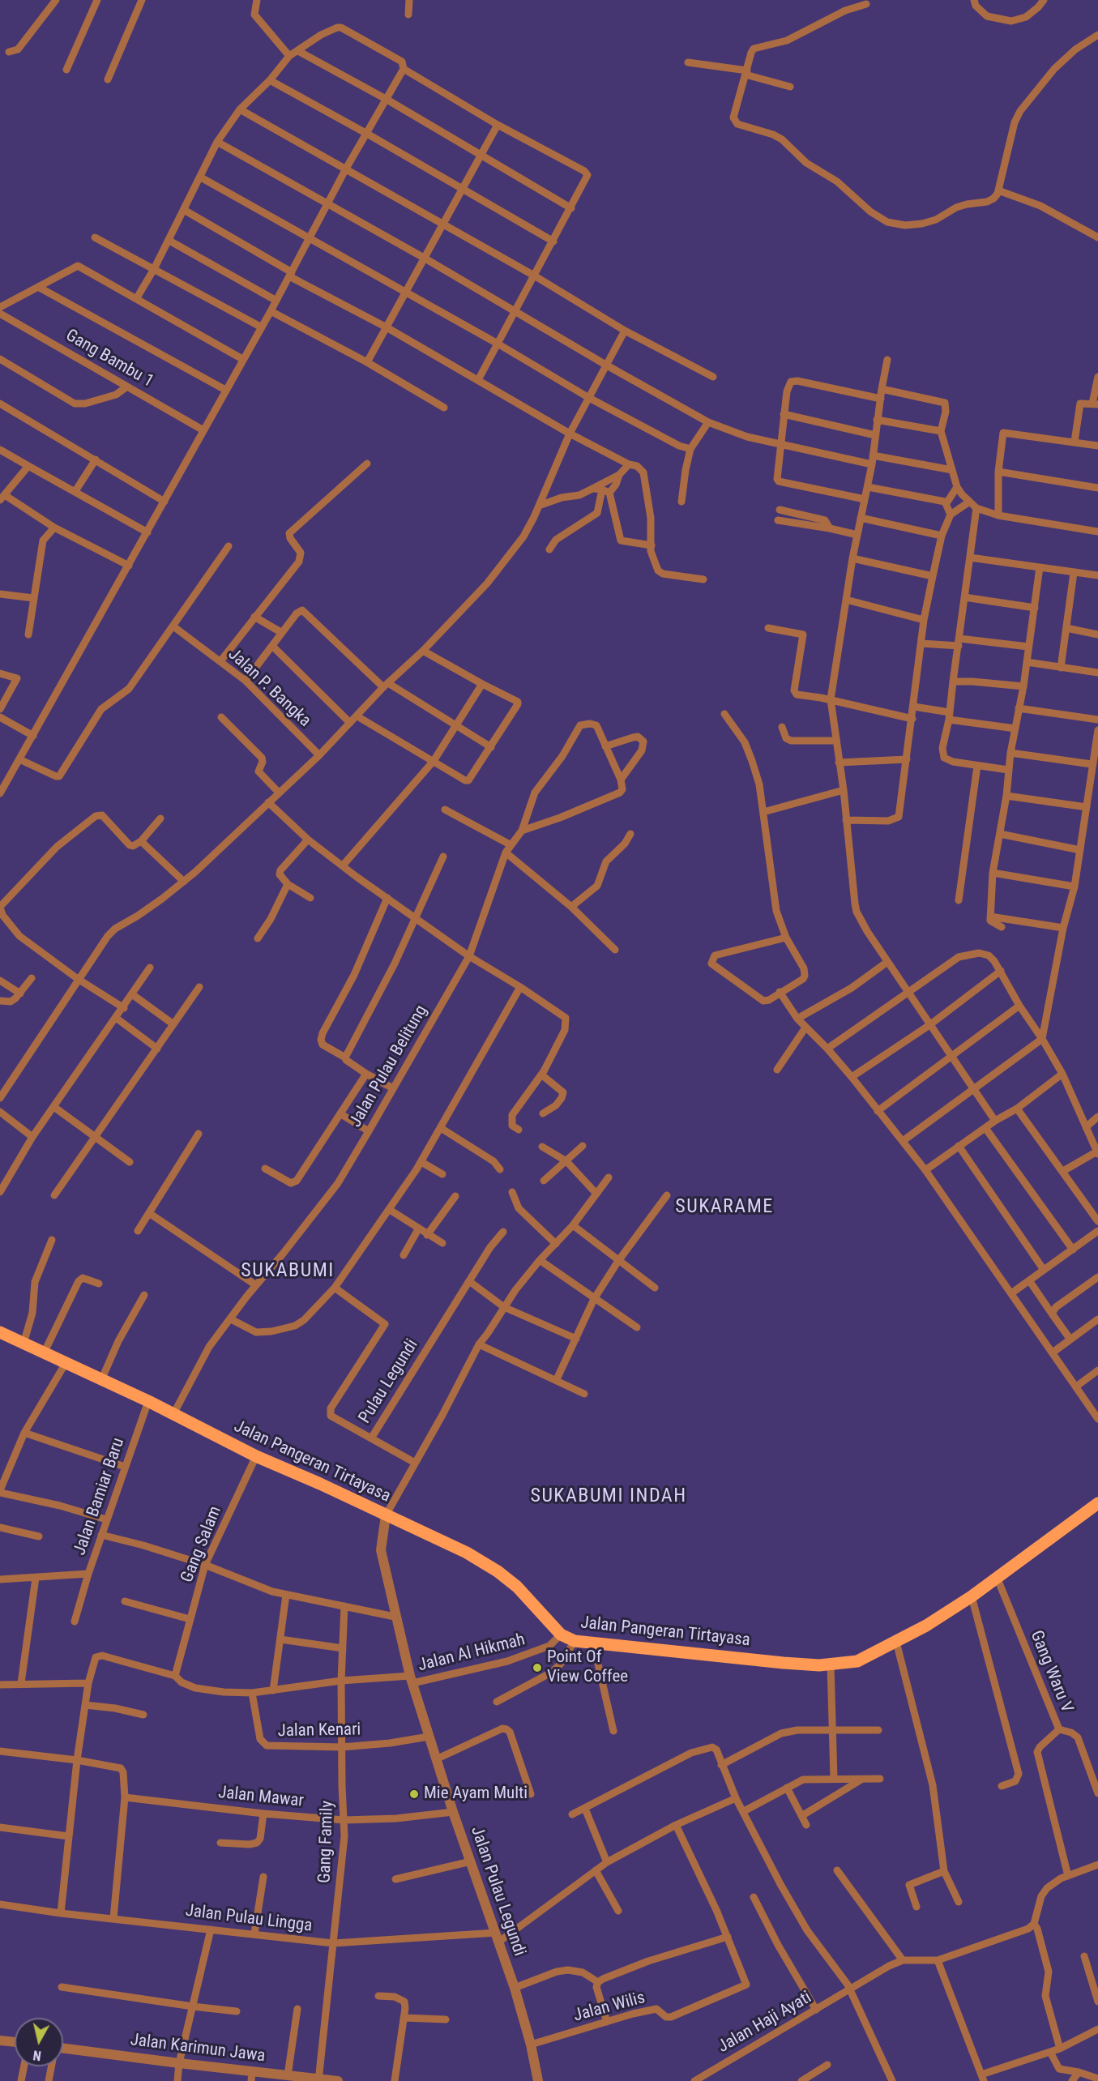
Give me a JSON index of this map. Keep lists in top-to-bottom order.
{
  "streets": {
    "main road": ["Jalan Pangeran Tirtayasa"],
    "street": [
      "Gang Bambu 1",
      "Jalan P. Bangka",
      "Jalan Pulau Belitung",
      "Pulau Legundi",
      "Jalan Bamiar Baru",
      "Gang Salam",
      "Jalan Al Hikmah",
      "Gang Waru V",
      "Jalan Kenari",
      "Jalan Mawar",
      "Gang Family",
      "Jalan Pulau Legundi",
      "Jalan Pulau Lingga",
      "Jalan Wilis",
      "Jalan Haji Ayati",
      "Jalan Karimun Jawa"
    ]
  },
  "crossings": [
    ["Jalan Pulau Belitung", "Jalan Pangeran Tirtayasa"],
    ["Jalan Pangeran Tirtayasa", "Jalan Bamiar Baru"],
    ["Jalan Pangeran Tirtayasa", "Gang Salam"],
    ["Jalan Pangeran Tirtayasa", "Jalan Al Hikmah"],
    ["Jalan Pangeran Tirtayasa", "Gang Waru V"],
    ["Jalan Pangeran Tirtayasa", "Jalan Pulau Legundi"],
    ["Gang Salam", "Jalan Al Hikmah"],
    ["Jalan Al Hikmah", "Jalan Kenari"],
    ["Jalan Al Hikmah", "Gang Family"],
    ["Jalan Al Hikmah", "Jalan Pulau Legundi"],
    ["Jalan Kenari", "Gang Family"],
    ["Jalan Kenari", "Jalan Pulau Legundi"],
    ["Jalan Mawar", "Gang Family"],
    ["Jalan Mawar", "Jalan Pulau Legundi"],
    ["Gang Family", "Jalan Pulau Lingga"],
    ["Gang Family", "Jalan Karimun Jawa"],
    ["Jalan Pulau Legundi", "Jalan Pulau Lingga"],
    ["Jalan Pulau Legundi", "Jalan Wilis"]
  ],
  "districts": ["SUKARAME", "SUKABUMI", "SUKABUMI INDAH"],
  "places": ["Point Of View Coffee", "Mie Ayam Multi"],
  "north": "bottom"
}
